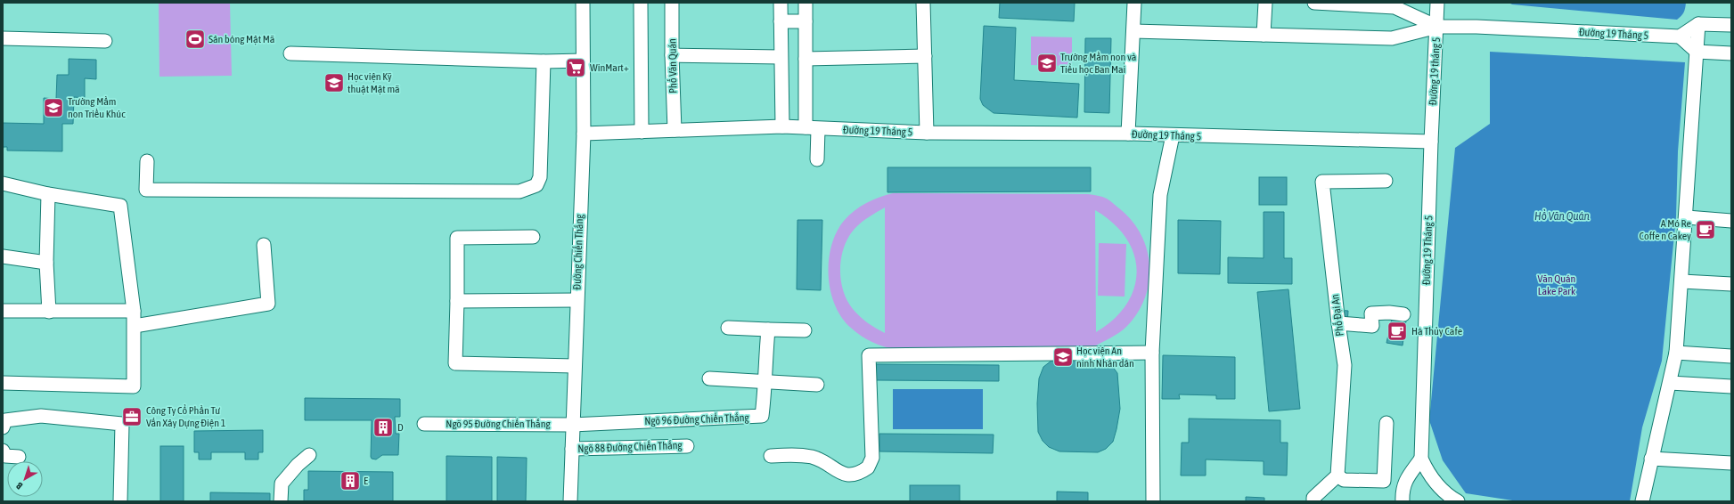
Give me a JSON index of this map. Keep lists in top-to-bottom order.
{
  "streets": {
    "street": [
      "Đường 19 Tháng 5",
      "Phố Văn Quán",
      "Đường 19 tháng 5",
      "Đường Chiến Thắng",
      "Phố Đại An",
      "Ngõ 96 Đường Chiến Thắng",
      "Ngõ 95 Đường Chiến Thắng",
      "Ngõ 88 Đường Chiến Thắng"
    ]
  },
  "crossings": [
    ["Đường 19 Tháng 5", "Phố Văn Quán"],
    ["Đường 19 Tháng 5", "Đường 19 tháng 5"],
    ["Đường 19 Tháng 5", "Đường Chiến Thắng"],
    ["Đường Chiến Thắng", "Ngõ 96 Đường Chiến Thắng"],
    ["Đường Chiến Thắng", "Ngõ 95 Đường Chiến Thắng"],
    ["Đường Chiến Thắng", "Ngõ 88 Đường Chiến Thắng"],
    ["Ngõ 96 Đường Chiến Thắng", "Ngõ 95 Đường Chiến Thắng"]
  ],
  "water": ["Hồ Văn Quán"],
  "parks": ["Văn Quán Lake Park"],
  "places": {
    "sports": ["Sân bóng Mật Mã"],
    "school or university": [
      "Trường Mầm non và Tiểu học Ban Mai",
      "Học viện Kỹ thuật Mật mã",
      "Trường Mầm non Triều Khúc",
      "Học viện An ninh Nhân dân"
    ],
    "supermarket": ["WinMart+"],
    "cafe": ["A Mó Re Coffe n Cakey", "Hà Thủy Cafe"],
    "office": ["Công Ty Cổ Phần Tư Vấn Xây Dựng Điện 1"],
    "building": ["D", "E"]
  },
  "north": "bottom left"
}
